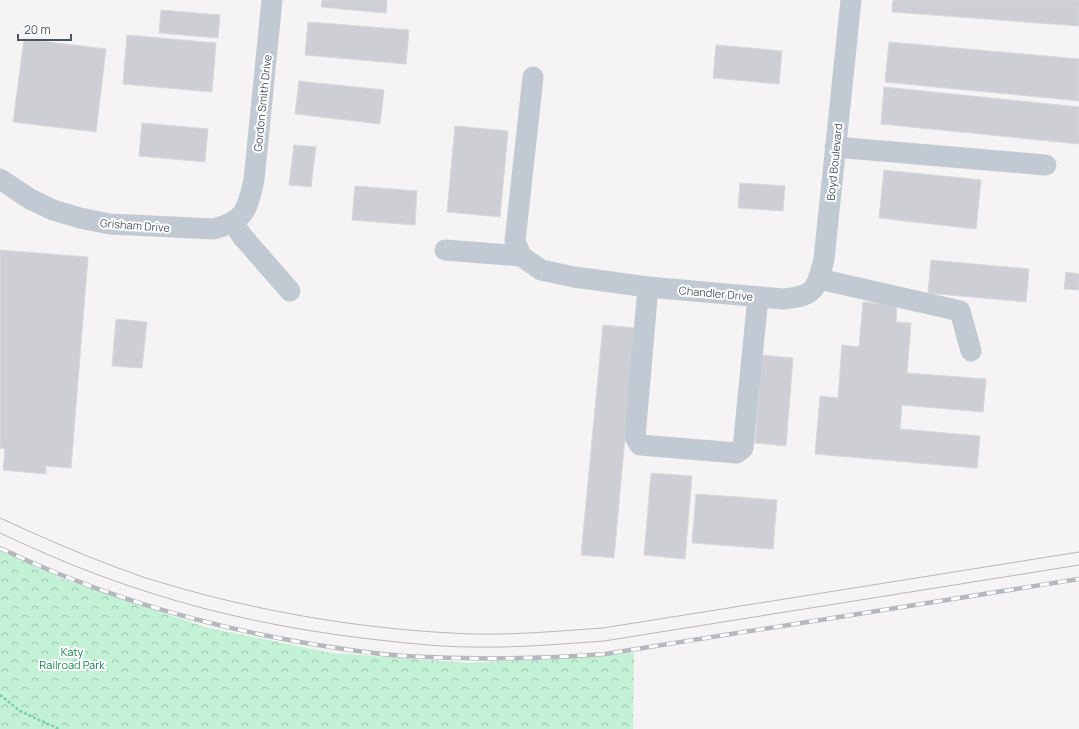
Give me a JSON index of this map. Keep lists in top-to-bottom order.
{
  "streets": {
    "street": [
      "Gordon Smith Drive",
      "Boyd Boulevard",
      "Grisham Drive",
      "Chandler Drive"
    ]
  },
  "crossings": [
    ["Gordon Smith Drive", "Grisham Drive"],
    ["Boyd Boulevard", "Chandler Drive"]
  ],
  "parks": ["Katy Railroad Park"],
  "scale_bar": "20 m"
}
